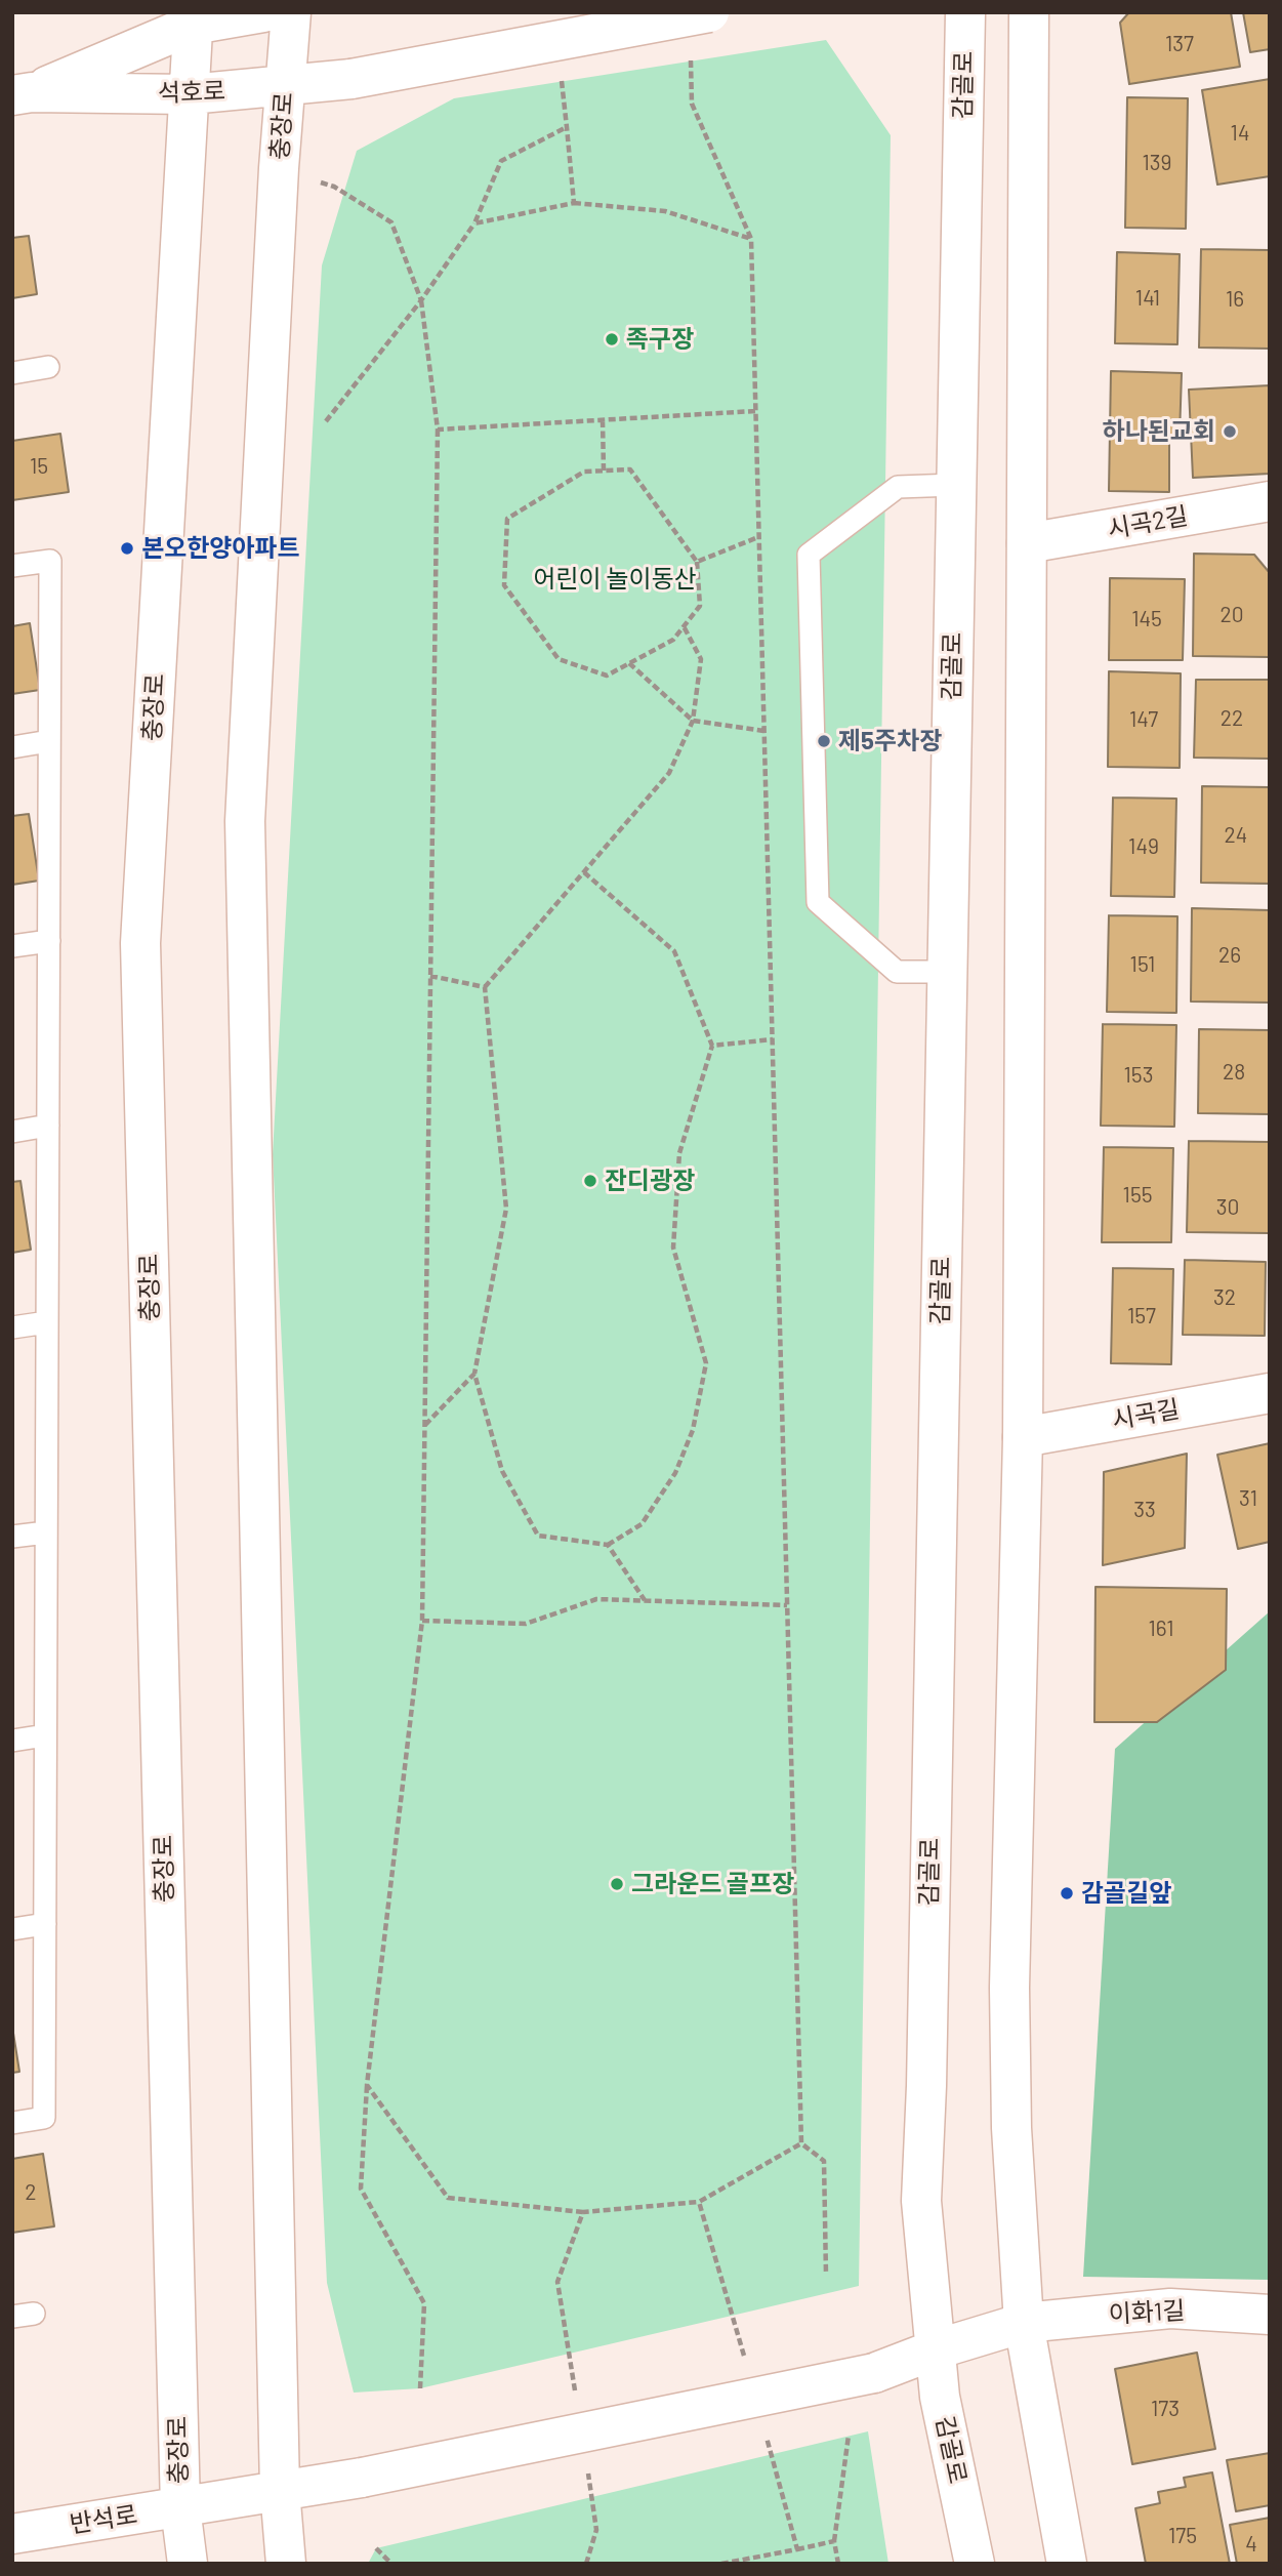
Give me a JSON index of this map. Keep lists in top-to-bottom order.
{
  "streets": {
    "street": [
      "감골로",
      "석호로",
      "충장로",
      "시곡2길",
      "시곡길",
      "이화1길",
      "반석로"
    ]
  },
  "crossings": [
    ["감골로", "이화1길"],
    ["석호로", "충장로"],
    ["충장로", "반석로"],
    ["이화1길", "반석로"]
  ],
  "parks": ["어린이 놀이동산"],
  "places": [
    "족구장",
    "하나된교회",
    "본오한양아파트",
    "제5주차장",
    "잔디광장",
    "그라운드 골프장",
    "감골길앞"
  ],
  "house_numbers": [
    "137",
    "14",
    "139",
    "141",
    "16",
    "15",
    "20",
    "145",
    "22",
    "147",
    "24",
    "149",
    "26",
    "151",
    "28",
    "153",
    "155",
    "30",
    "32",
    "157",
    "31",
    "33",
    "161",
    "2",
    "173",
    "175",
    "4"
  ]
}
